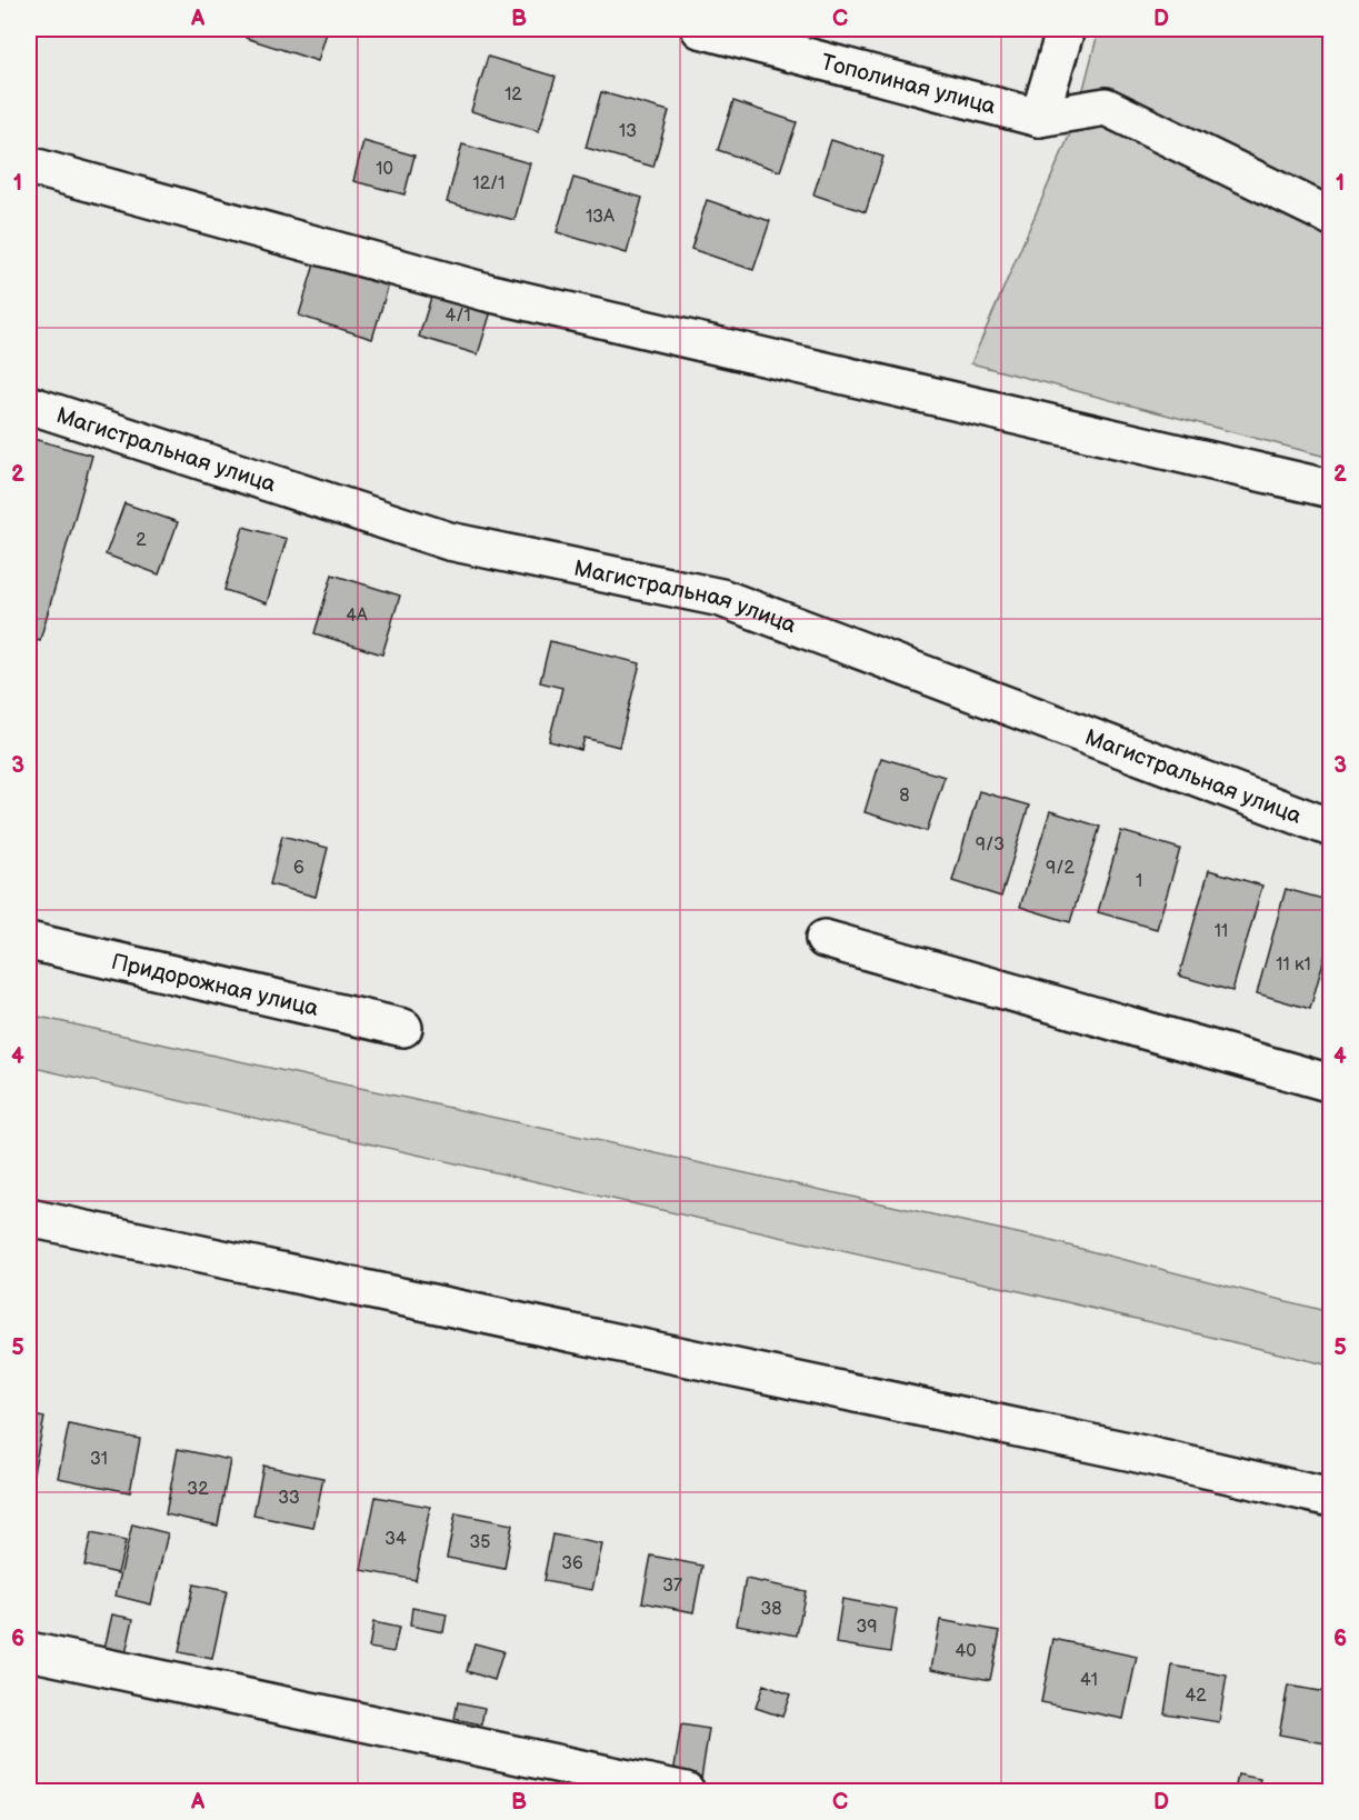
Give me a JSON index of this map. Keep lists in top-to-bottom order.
{
  "streets": {
    "street": ["Тополиная улица", "Магистральная улица", "Придорожная улица"]
  },
  "house_numbers": [
    "12",
    "13",
    "10",
    "12/1",
    "13А",
    "4/1",
    "2",
    "4А",
    "8",
    "9/3",
    "6",
    "9/2",
    "1",
    "11",
    "11 к1",
    "31",
    "32",
    "33",
    "34",
    "35",
    "36",
    "37",
    "38",
    "39",
    "40",
    "41",
    "42"
  ],
  "grid": {
    "columns": [
      "A",
      "B",
      "C",
      "D"
    ],
    "rows": [
      "1",
      "2",
      "3",
      "4",
      "5",
      "6"
    ]
  }
}
